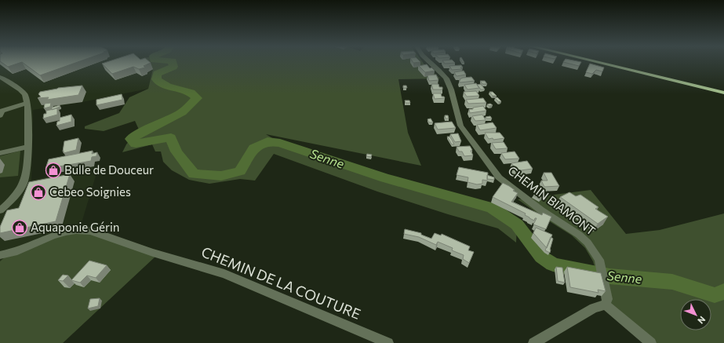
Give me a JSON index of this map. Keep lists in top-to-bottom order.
{
  "streets": {
    "street": ["CHEMIN BIAMONT", "CHEMIN DE LA COUTURE"]
  },
  "water": ["Senne"],
  "places": {
    "shop": ["Bulle de Douceur", "Cebeo Soignies", "Aquaponie Gérin"]
  },
  "north": "bottom right"
}
